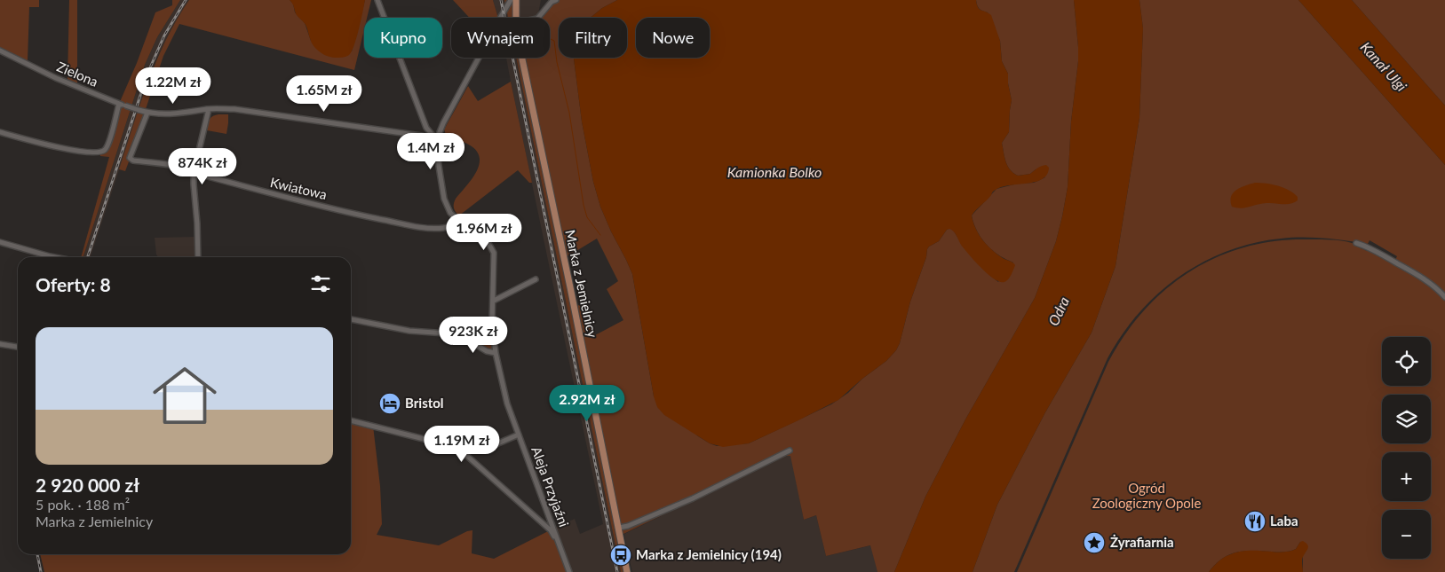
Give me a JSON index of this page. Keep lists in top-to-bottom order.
{
  "streets": {
    "main road": ["Marka z Jemielnicy"],
    "street": ["Zielona", "Kwiatowa", "Aleja Przyjaźni"]
  },
  "crossings": [
    ["Zielona", "Kwiatowa"],
    ["Zielona", "Aleja Przyjaźni"],
    ["Kwiatowa", "Aleja Przyjaźni"]
  ],
  "water": ["Kanał Ulgi", "Kamionka Bolko", "Odra"],
  "parks": ["Ogród Zoologiczny Opole"],
  "places": {
    "hotel": ["Bristol"],
    "restaurant": ["Laba"],
    "place": ["Żyrafiarnia"],
    "bus stop": ["Marka z Jemielnicy (194)"]
  },
  "page": {
    "chip": [
      "Kupno",
      "Wynajem",
      "Filtry",
      "Nowe"
    ],
    "price": [
      "1.22M zł",
      "1.65M zł",
      "1.4M zł",
      "874K zł",
      "1.96M zł",
      "923K zł",
      "2.92M zł",
      "1.19M zł"
    ],
    "heading": "Oferty: 8",
    "list": [
      {
        "name": "2 920 000 zł",
        "note": "5 pok. · 188 m² · Marka z Jemielnicy"
      }
    ],
    "map_buttons": ["+", "−"]
  }
}
